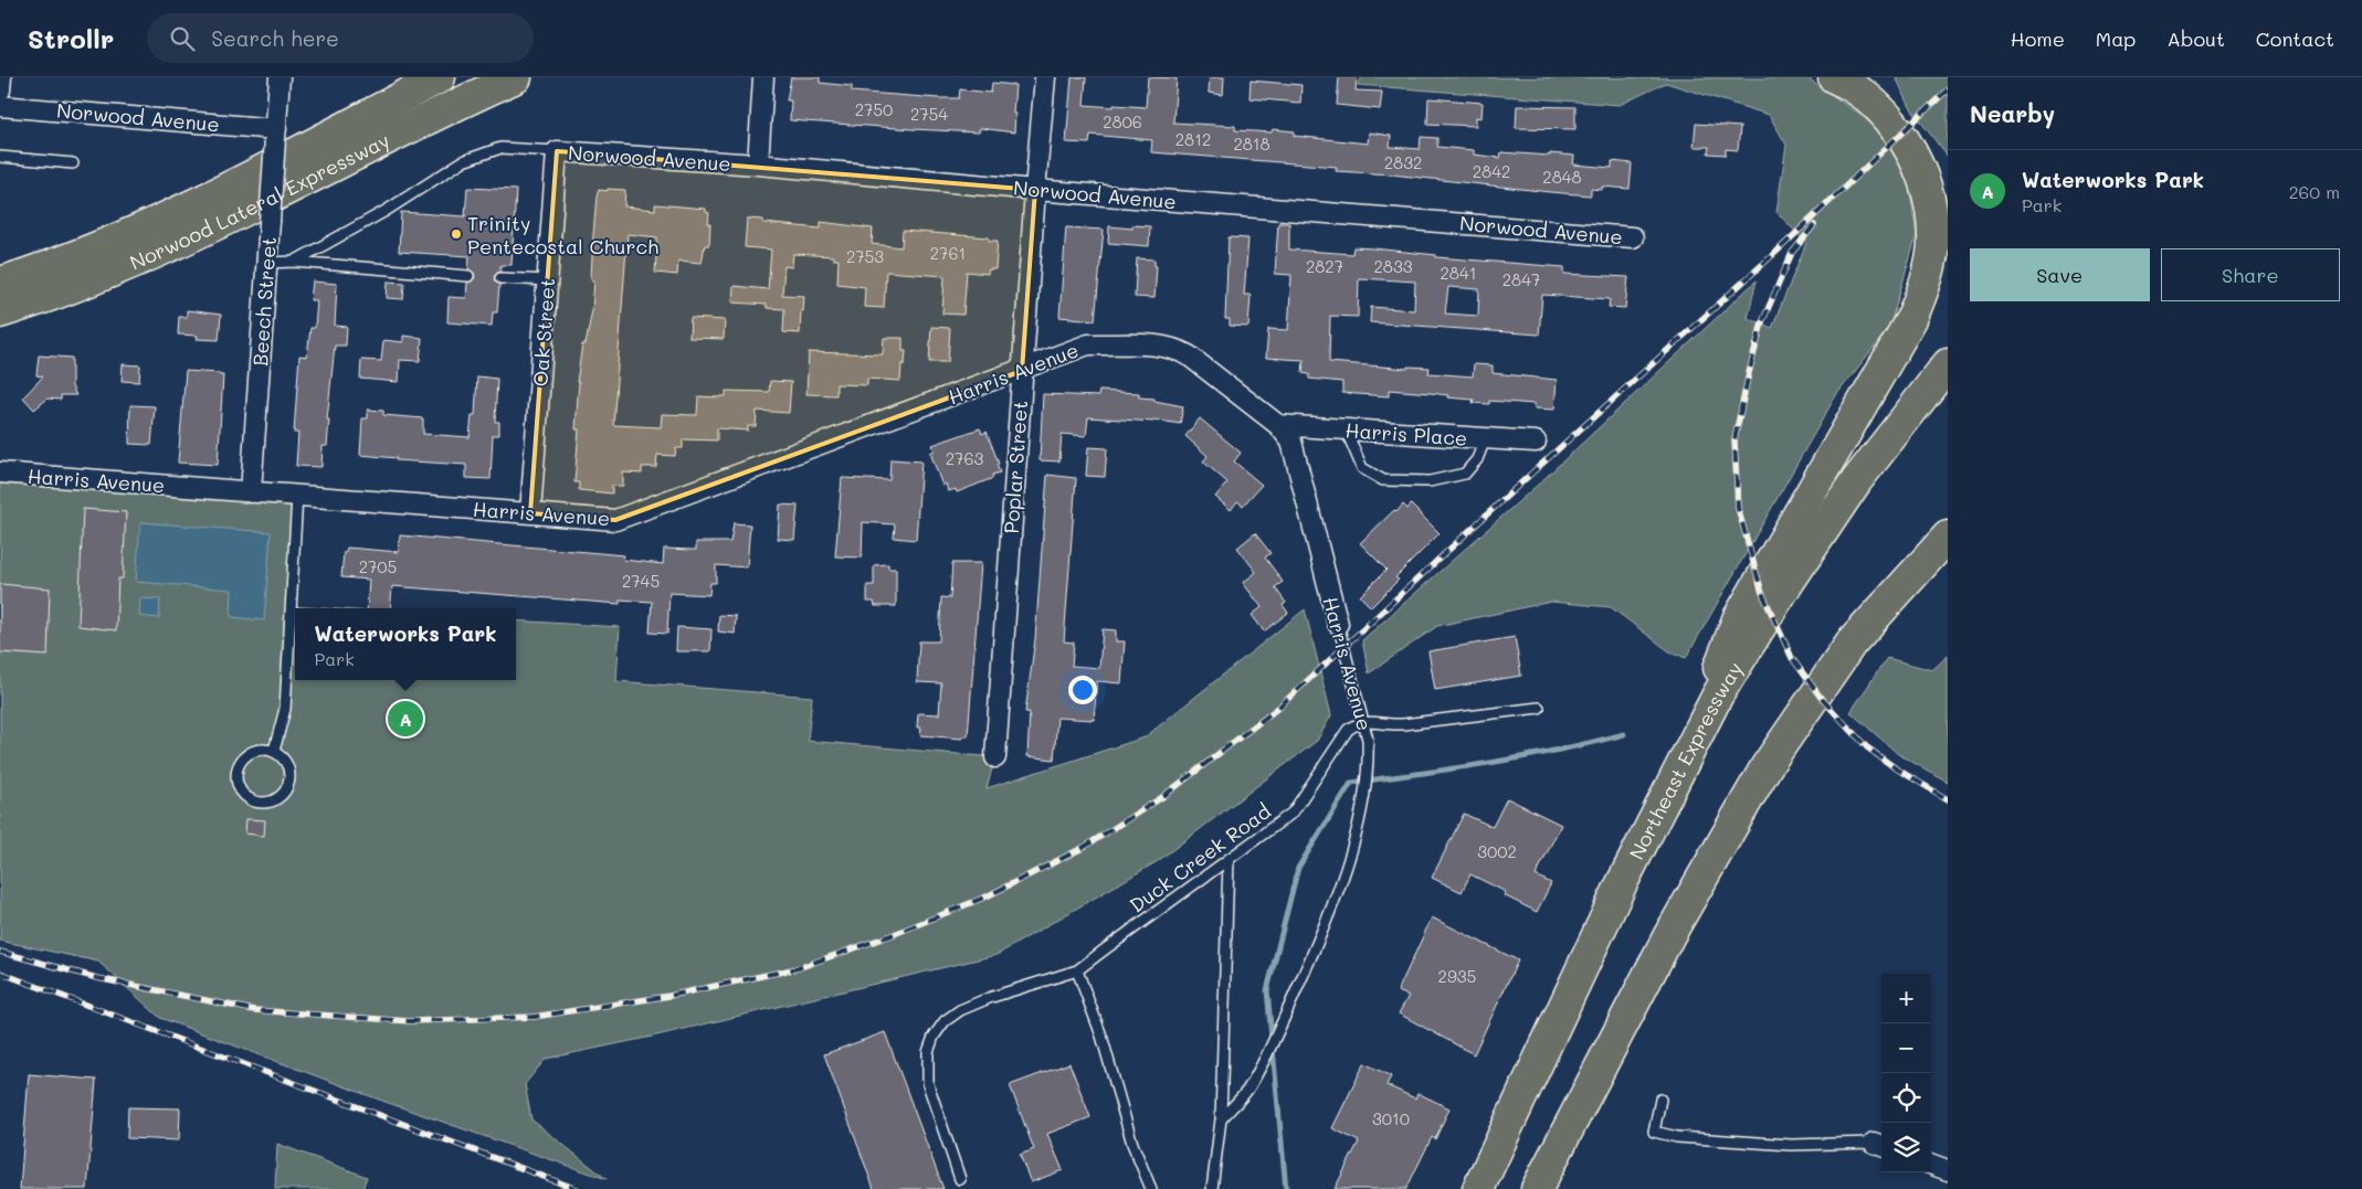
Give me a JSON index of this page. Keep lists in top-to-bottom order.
{
  "streets": {
    "highway": ["Norwood Lateral Expressway", "Northeast Expressway"],
    "street": [
      "Norwood Avenue",
      "Beech Street",
      "Oak Street",
      "Harris Avenue",
      "Harris Place",
      "Poplar Street"
    ],
    "lane": ["Duck Creek Road"]
  },
  "crossings": [
    ["Norwood Avenue", "Beech Street"],
    ["Norwood Avenue", "Oak Street"],
    ["Norwood Avenue", "Poplar Street"],
    ["Beech Street", "Harris Avenue"],
    ["Oak Street", "Harris Avenue"],
    ["Harris Avenue", "Harris Place"],
    ["Harris Avenue", "Poplar Street"],
    ["Harris Avenue", "Duck Creek Road"]
  ],
  "places": ["Trinity Pentecostal Church"],
  "house_numbers": [
    "2750",
    "2754",
    "2806",
    "2812",
    "2818",
    "2832",
    "2842",
    "2848",
    "2761",
    "2753",
    "2827",
    "2833",
    "2841",
    "2847",
    "2763",
    "2705",
    "2745",
    "3002",
    "2935",
    "3010"
  ],
  "page": {
    "header": "Strollr",
    "search": "Search here",
    "nav": [
      "Home",
      "Map",
      "About",
      "Contact"
    ],
    "heading": "Nearby",
    "list": [
      {
        "mark": "A",
        "name": "Waterworks Park",
        "note": "Park",
        "value": "260 m"
      }
    ],
    "buttons": ["Save", "Share"],
    "popup": ["Waterworks Park", "Park"],
    "pins": "A",
    "map_buttons": ["+", "−"]
  }
}
